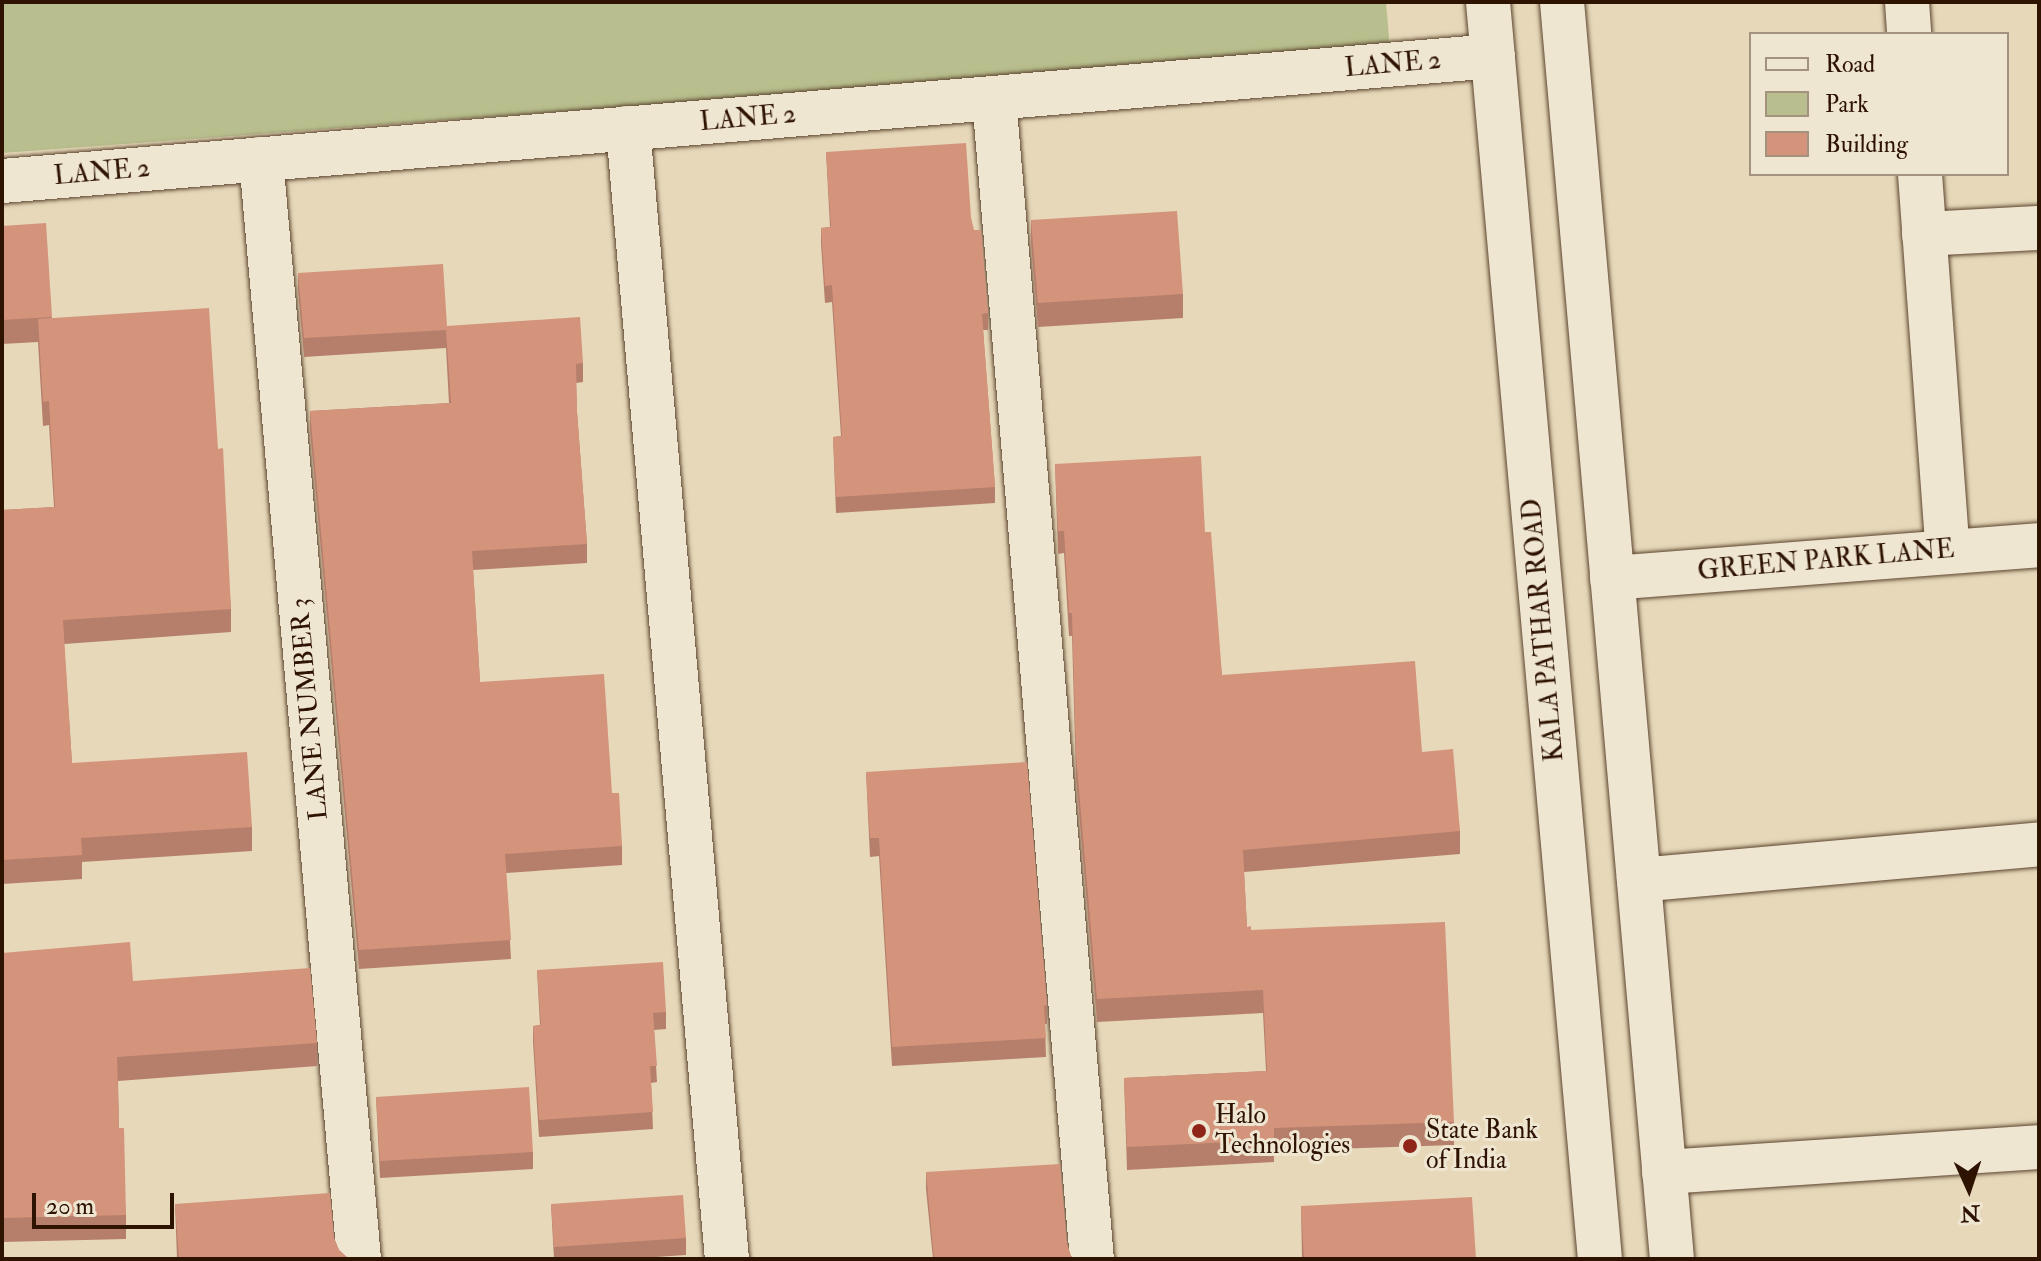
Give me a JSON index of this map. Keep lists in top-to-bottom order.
{
  "streets": {
    "street": [
      "LANE 2",
      "GREEN PARK LANE",
      "KALA PATHAR ROAD",
      "LANE NUMBER 3"
    ]
  },
  "crossings": [
    ["LANE 2", "KALA PATHAR ROAD"],
    ["LANE 2", "LANE NUMBER 3"]
  ],
  "places": ["Halo Technologies", "State Bank of India"],
  "legend": ["Road", "Park", "Building"],
  "scale_bar": "20 m",
  "north": "bottom"
}
